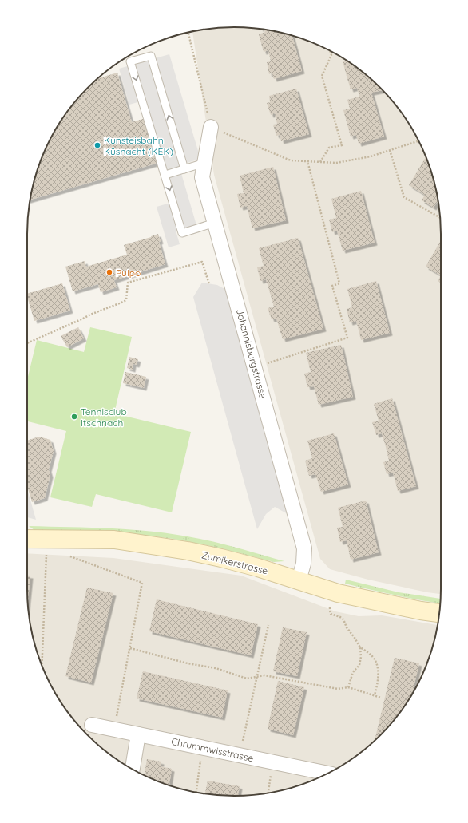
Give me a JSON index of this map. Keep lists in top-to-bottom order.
{
  "streets": {
    "main road": ["Zumikerstrasse"],
    "street": ["Johannisburgstrasse", "Chrummwisstrasse"]
  },
  "crossings": [
    ["Johannisburgstrasse", "Zumikerstrasse"]
  ],
  "places": ["Kunsteisbahn Küsnacht (KEK)", "Pulpo", "Tennisclub Itschnach"]
}
